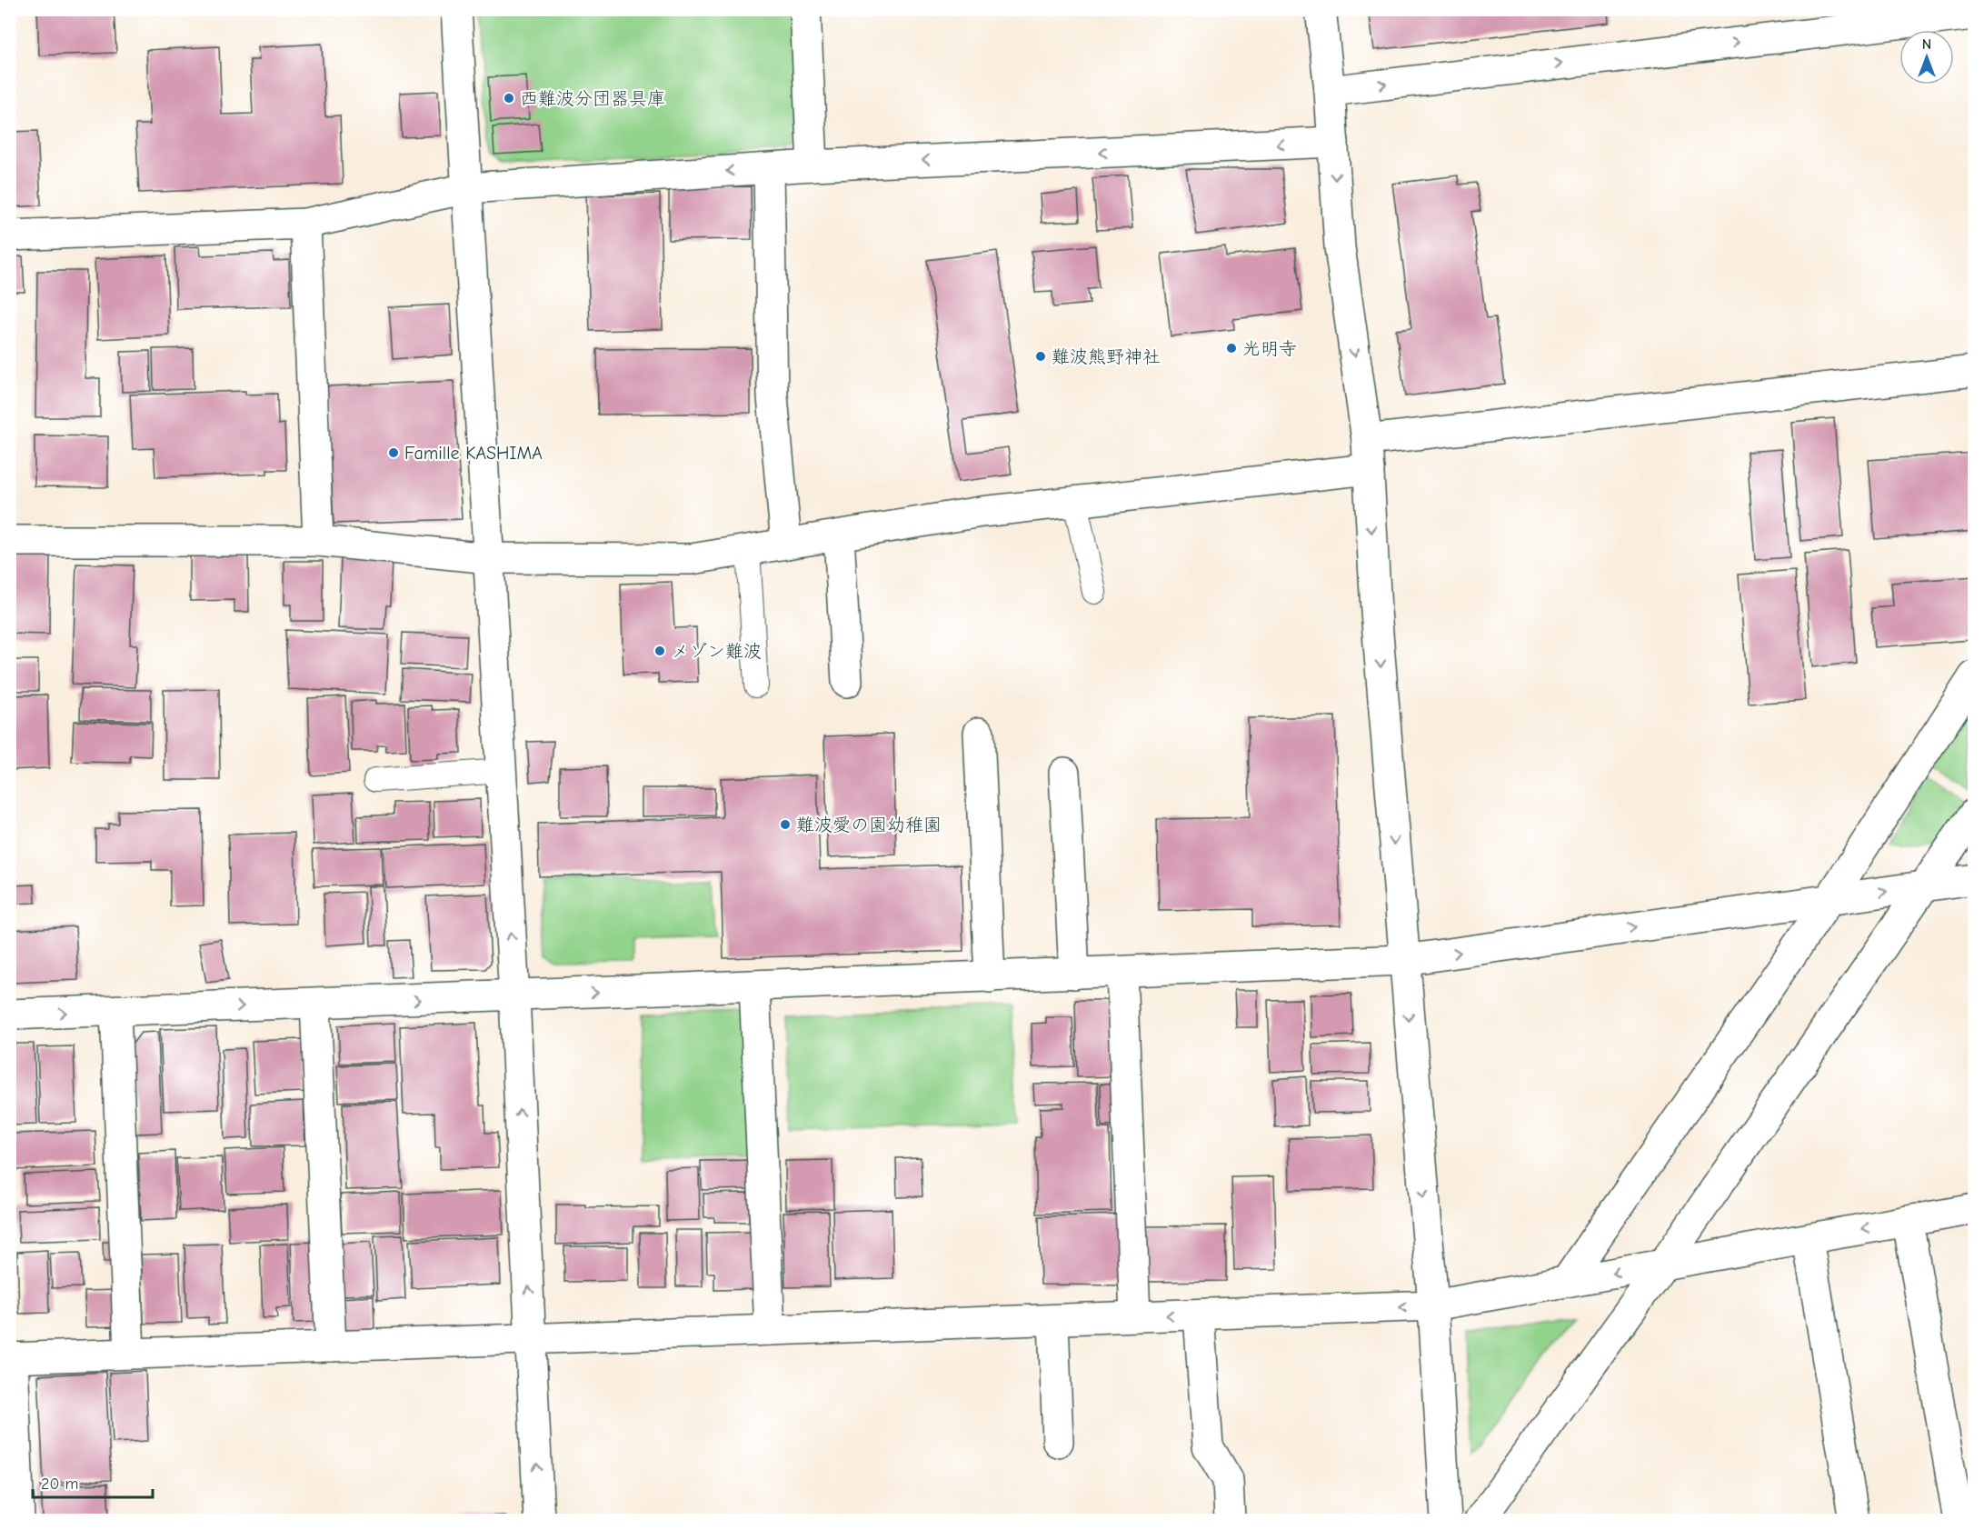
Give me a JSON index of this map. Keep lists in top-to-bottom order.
{
  "places": [
    "西難波分団器具庫",
    "光明寺",
    "難波熊野神社",
    "Famille KASHIMA",
    "メゾン難波",
    "難波愛の園幼稚園"
  ],
  "scale_bar": "20 m",
  "north": "top"
}
